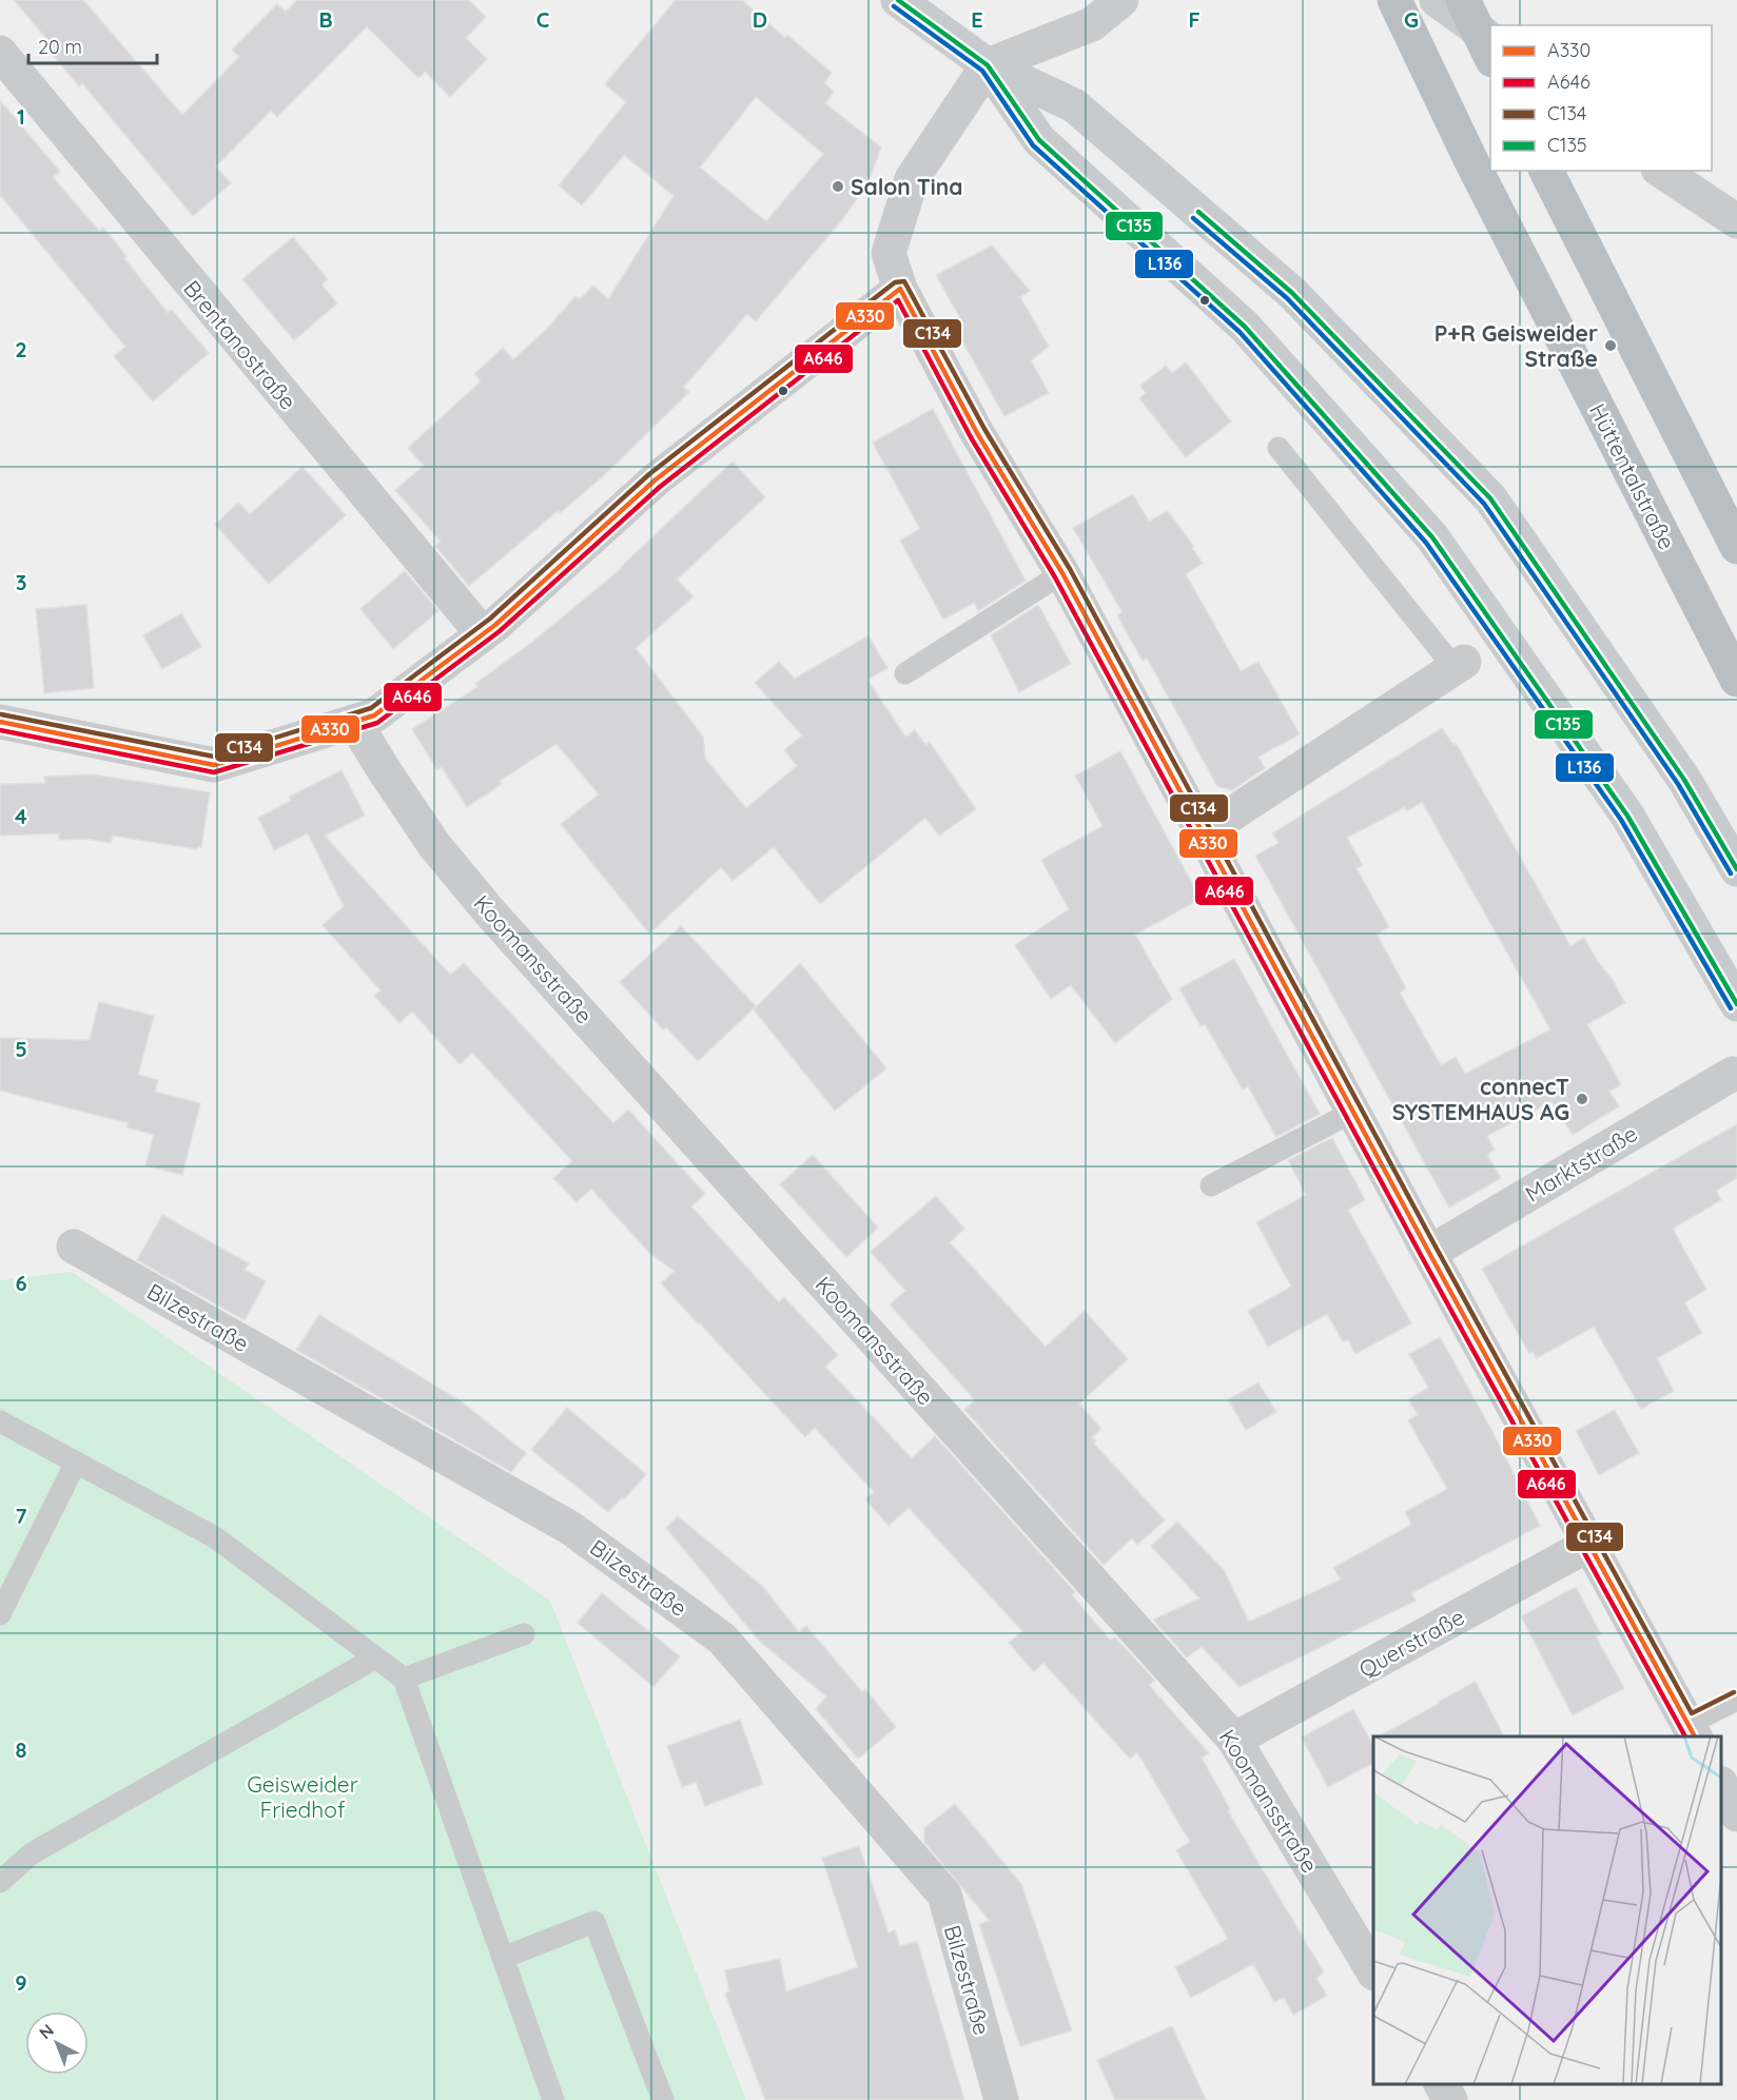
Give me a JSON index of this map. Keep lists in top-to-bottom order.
{
  "streets": {
    "highway": ["Hüttentalstraße"],
    "street": [
      "Brentanostraße",
      "Koomansstraße",
      "Marktstraße",
      "Bilzestraße",
      "Querstraße"
    ]
  },
  "crossings": [
    ["Koomansstraße", "Querstraße"]
  ],
  "parks": ["Geisweider Friedhof"],
  "places": ["Salon Tina", "P+R Geisweider Straße", "connecT SYSTEMHAUS AG"],
  "lines": [
    "transit line C135",
    "transit line L136",
    "transit line C134",
    "transit line A330",
    "transit line A646"
  ],
  "legend": [
    "A330",
    "A646",
    "C134",
    "C135"
  ],
  "scale_bar": "20 m",
  "north": "top left",
  "grid": {
    "columns": [
      "B",
      "C",
      "D",
      "E",
      "F",
      "G"
    ],
    "rows": [
      "1",
      "2",
      "3",
      "4",
      "5",
      "6",
      "7",
      "8",
      "9"
    ]
  }
}
